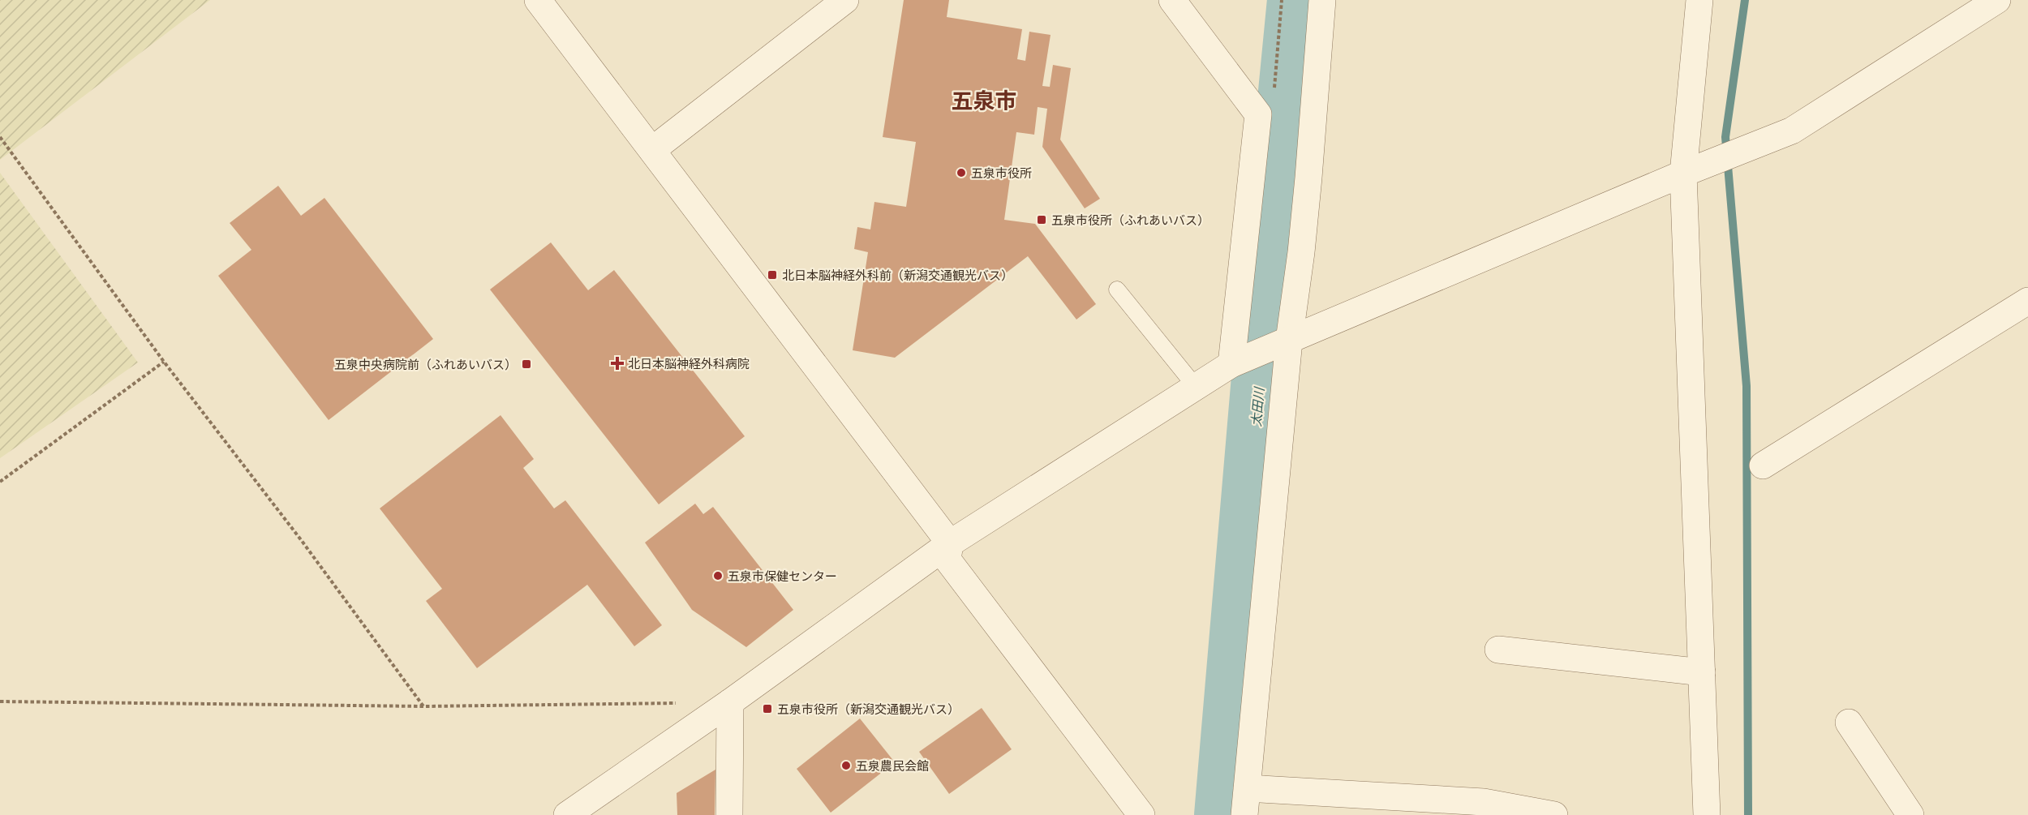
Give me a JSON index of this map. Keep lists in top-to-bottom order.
{
  "districts": ["五泉市"],
  "water": ["太田川"],
  "places": {
    "other": ["五泉市役所", "五泉市保健センター", "五泉農民会館"],
    "transit": [
      "五泉市役所（ふれあいバス）",
      "北日本脳神経外科前（新潟交通観光バス）",
      "五泉中央病院前（ふれあいバス）",
      "五泉市役所（新潟交通観光バス）"
    ],
    "health": ["北日本脳神経外科病院"]
  }
}
